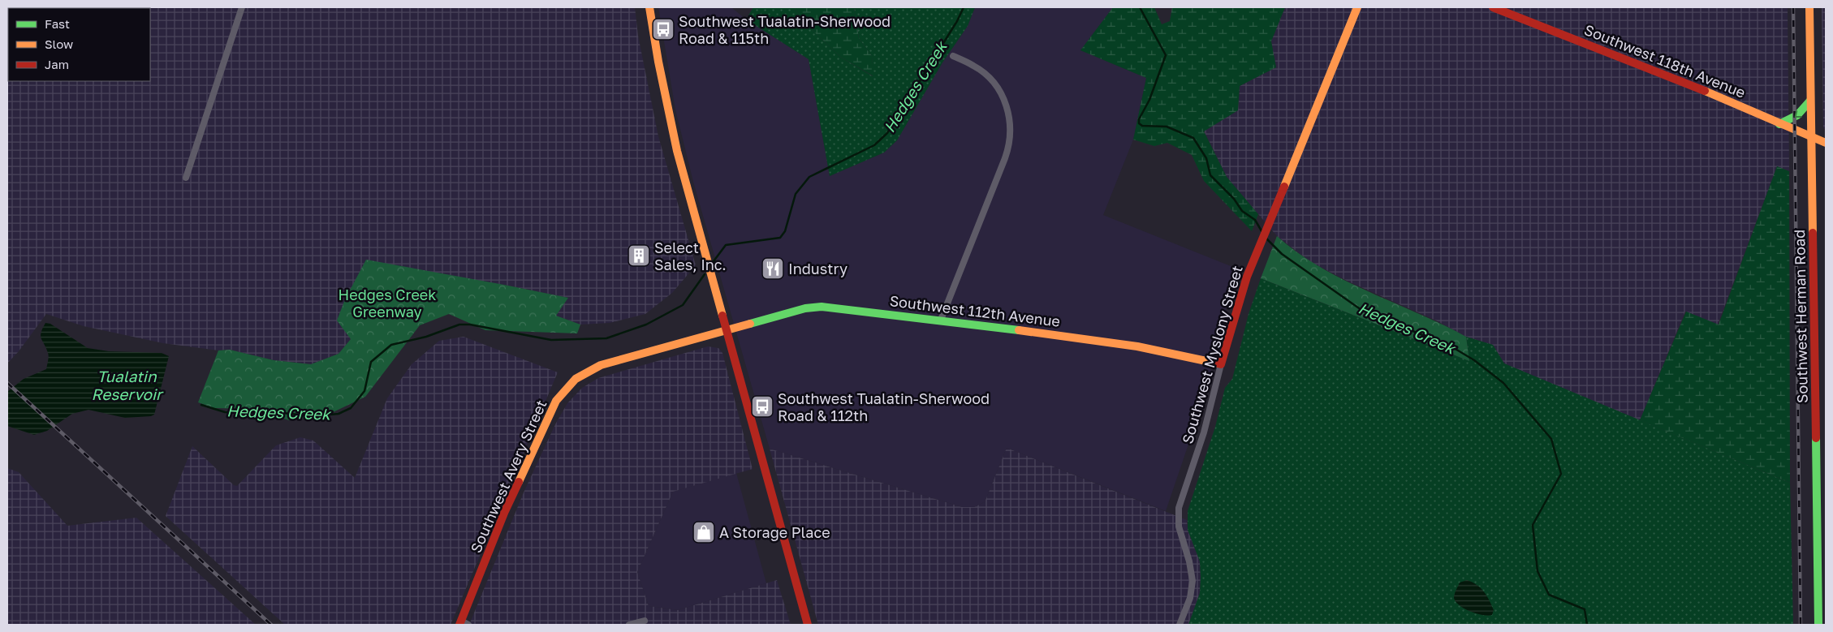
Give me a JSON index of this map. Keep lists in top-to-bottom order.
{
  "streets": {
    "main road": [
      "Southwest 118th Avenue",
      "Southwest 112th Avenue",
      "Southwest Herman Road",
      "Southwest Myslony Street",
      "Southwest Avery Street"
    ]
  },
  "crossings": [
    ["Southwest 118th Avenue", "Southwest Herman Road"],
    ["Southwest 112th Avenue", "Southwest Myslony Street"],
    ["Southwest 112th Avenue", "Southwest Avery Street"]
  ],
  "water": ["Hedges Creek", "Tualatin Reservoir"],
  "parks": ["Hedges Creek Greenway"],
  "places": {
    "bus stop": ["Southwest Tualatin-Sherwood Road & 115th", "Southwest Tualatin-Sherwood Road & 112th"],
    "building": ["Select Sales, Inc."],
    "restaurant": ["Industry"],
    "shop": ["A Storage Place"]
  },
  "legend": ["Fast", "Slow", "Jam"]
}
